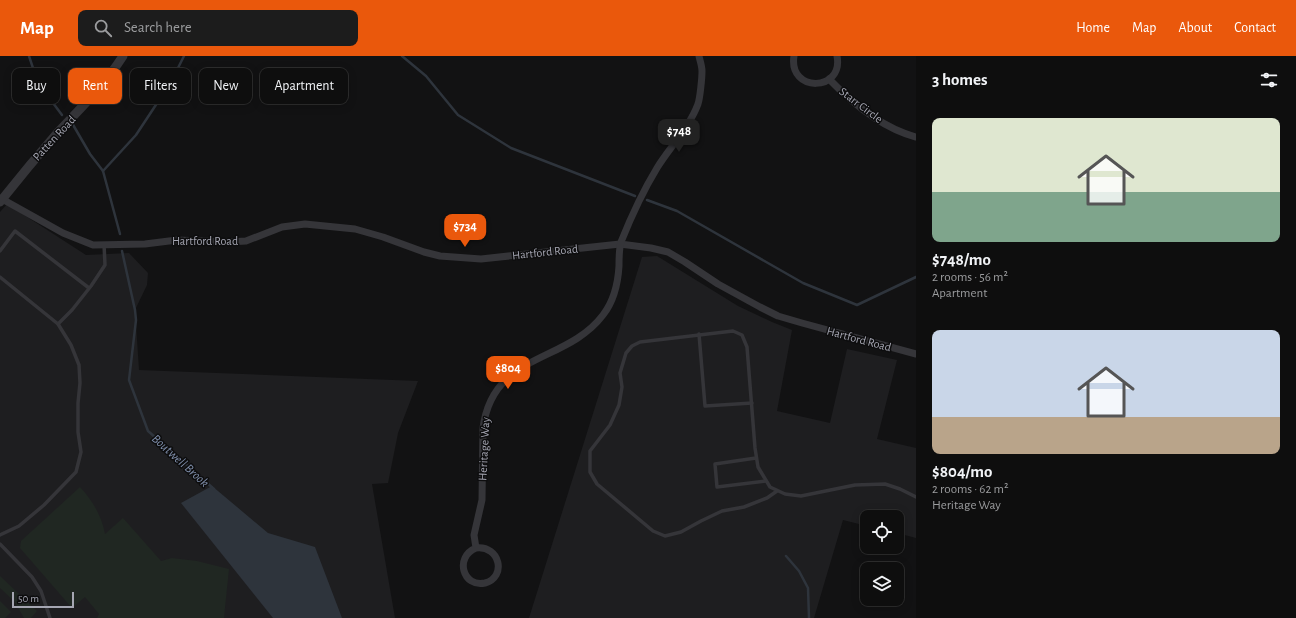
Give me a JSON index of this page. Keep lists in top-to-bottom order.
{
  "streets": {
    "street": [
      "Starr Circle",
      "Patten Road",
      "Hartford Road",
      "Heritage Way"
    ]
  },
  "crossings": [
    ["Patten Road", "Hartford Road"],
    ["Hartford Road", "Heritage Way"]
  ],
  "water": ["Boutwell Brook"],
  "scale_bar": "50 m",
  "page": {
    "header": "Map",
    "search": "Search here",
    "nav": [
      "Home",
      "Map",
      "About",
      "Contact"
    ],
    "heading": "3 homes",
    "chip": [
      "Buy",
      "Rent",
      "Filters",
      "New",
      "Apartment"
    ],
    "list": [
      {
        "name": "$748/mo",
        "note": "2 rooms · 56 m² · Apartment"
      },
      {
        "name": "$804/mo",
        "note": "2 rooms · 62 m² · Heritage Way"
      }
    ],
    "price": ["$748", "$734", "$804"],
    "scale": "50 m"
  }
}
